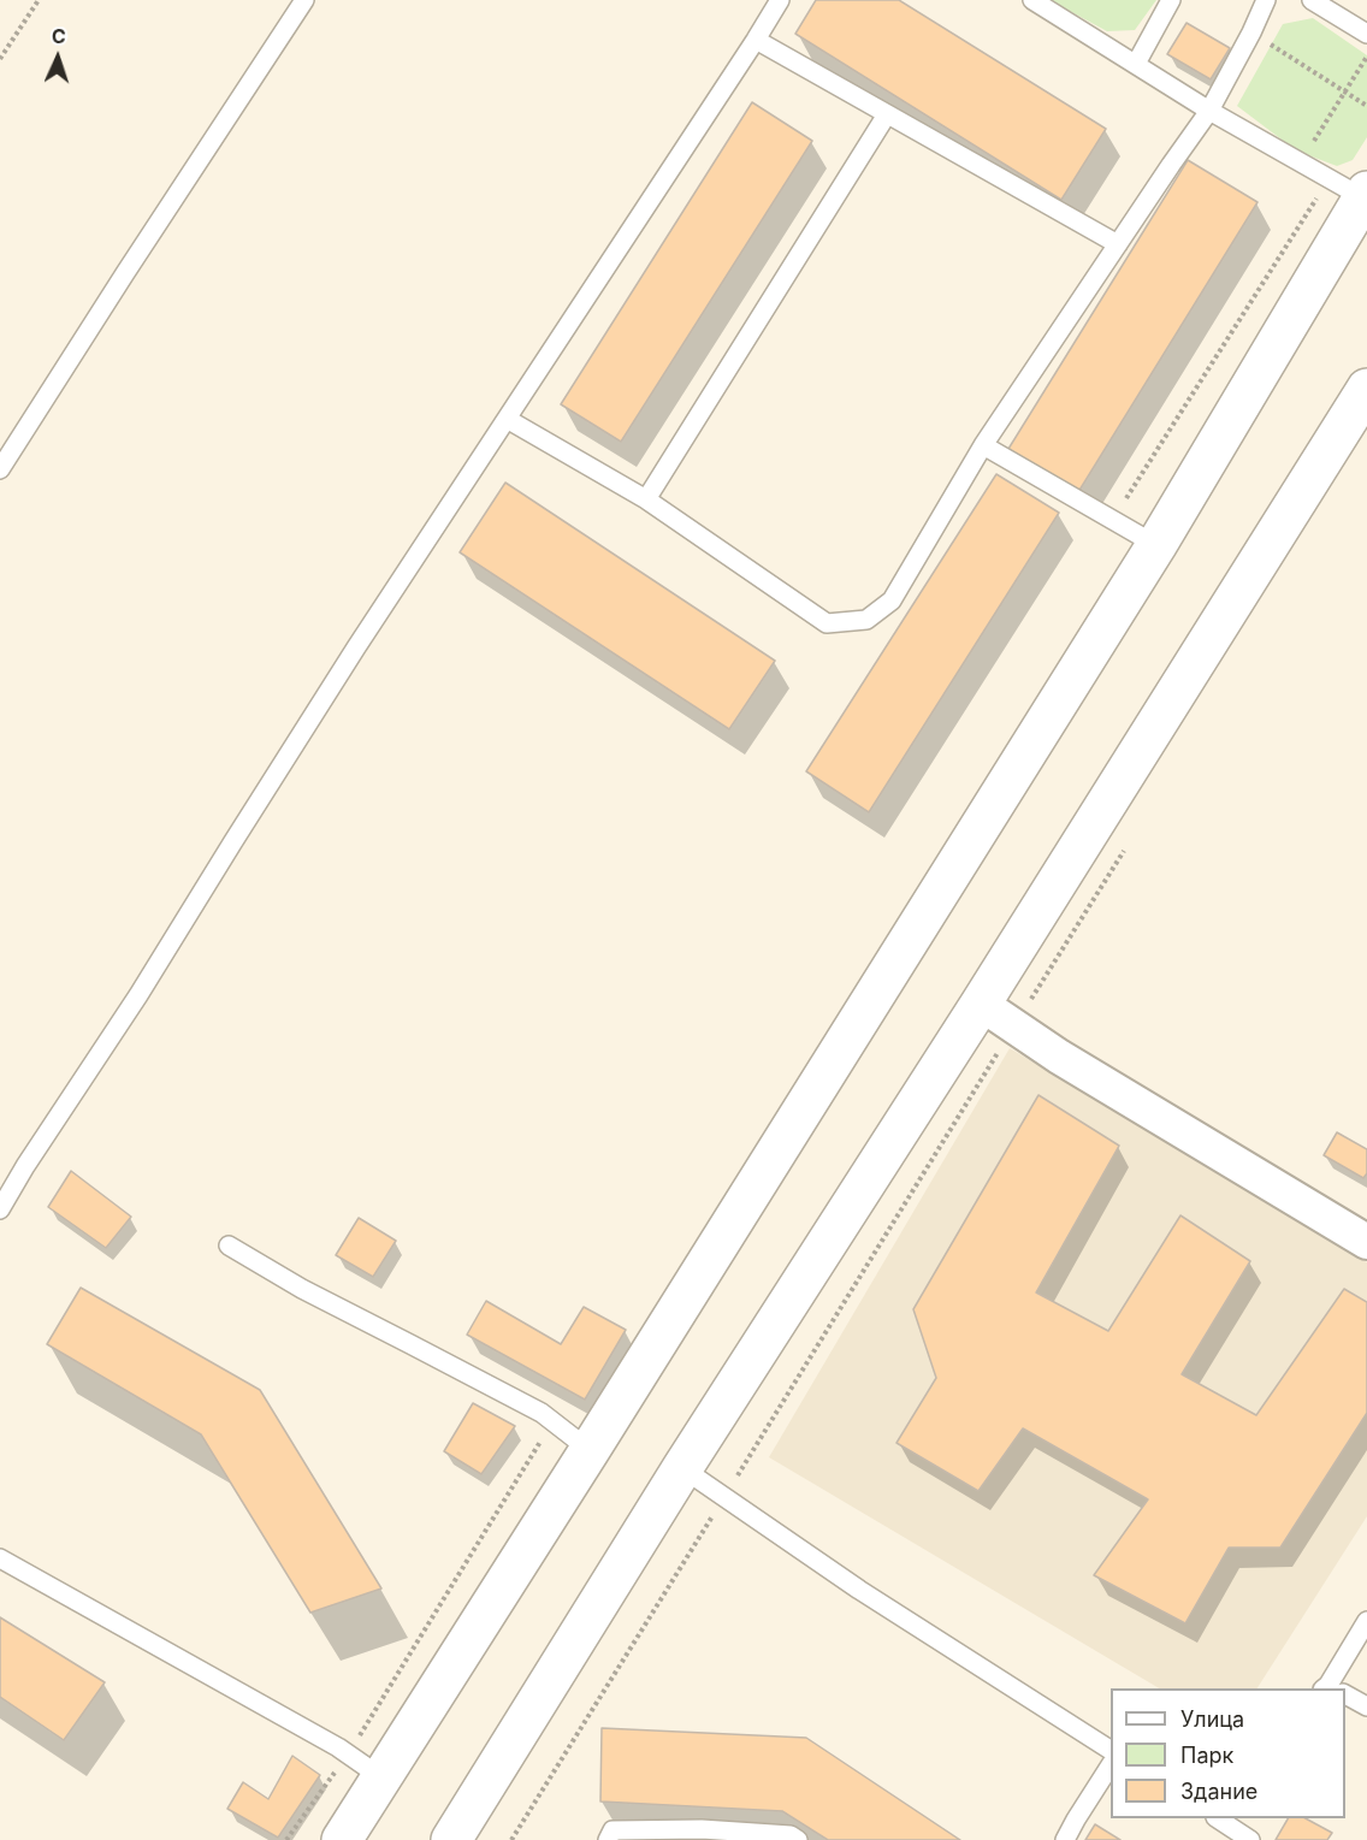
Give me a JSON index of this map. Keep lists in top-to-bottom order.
{
  "legend": ["Улица", "Парк", "Здание"],
  "north": "top"
}
